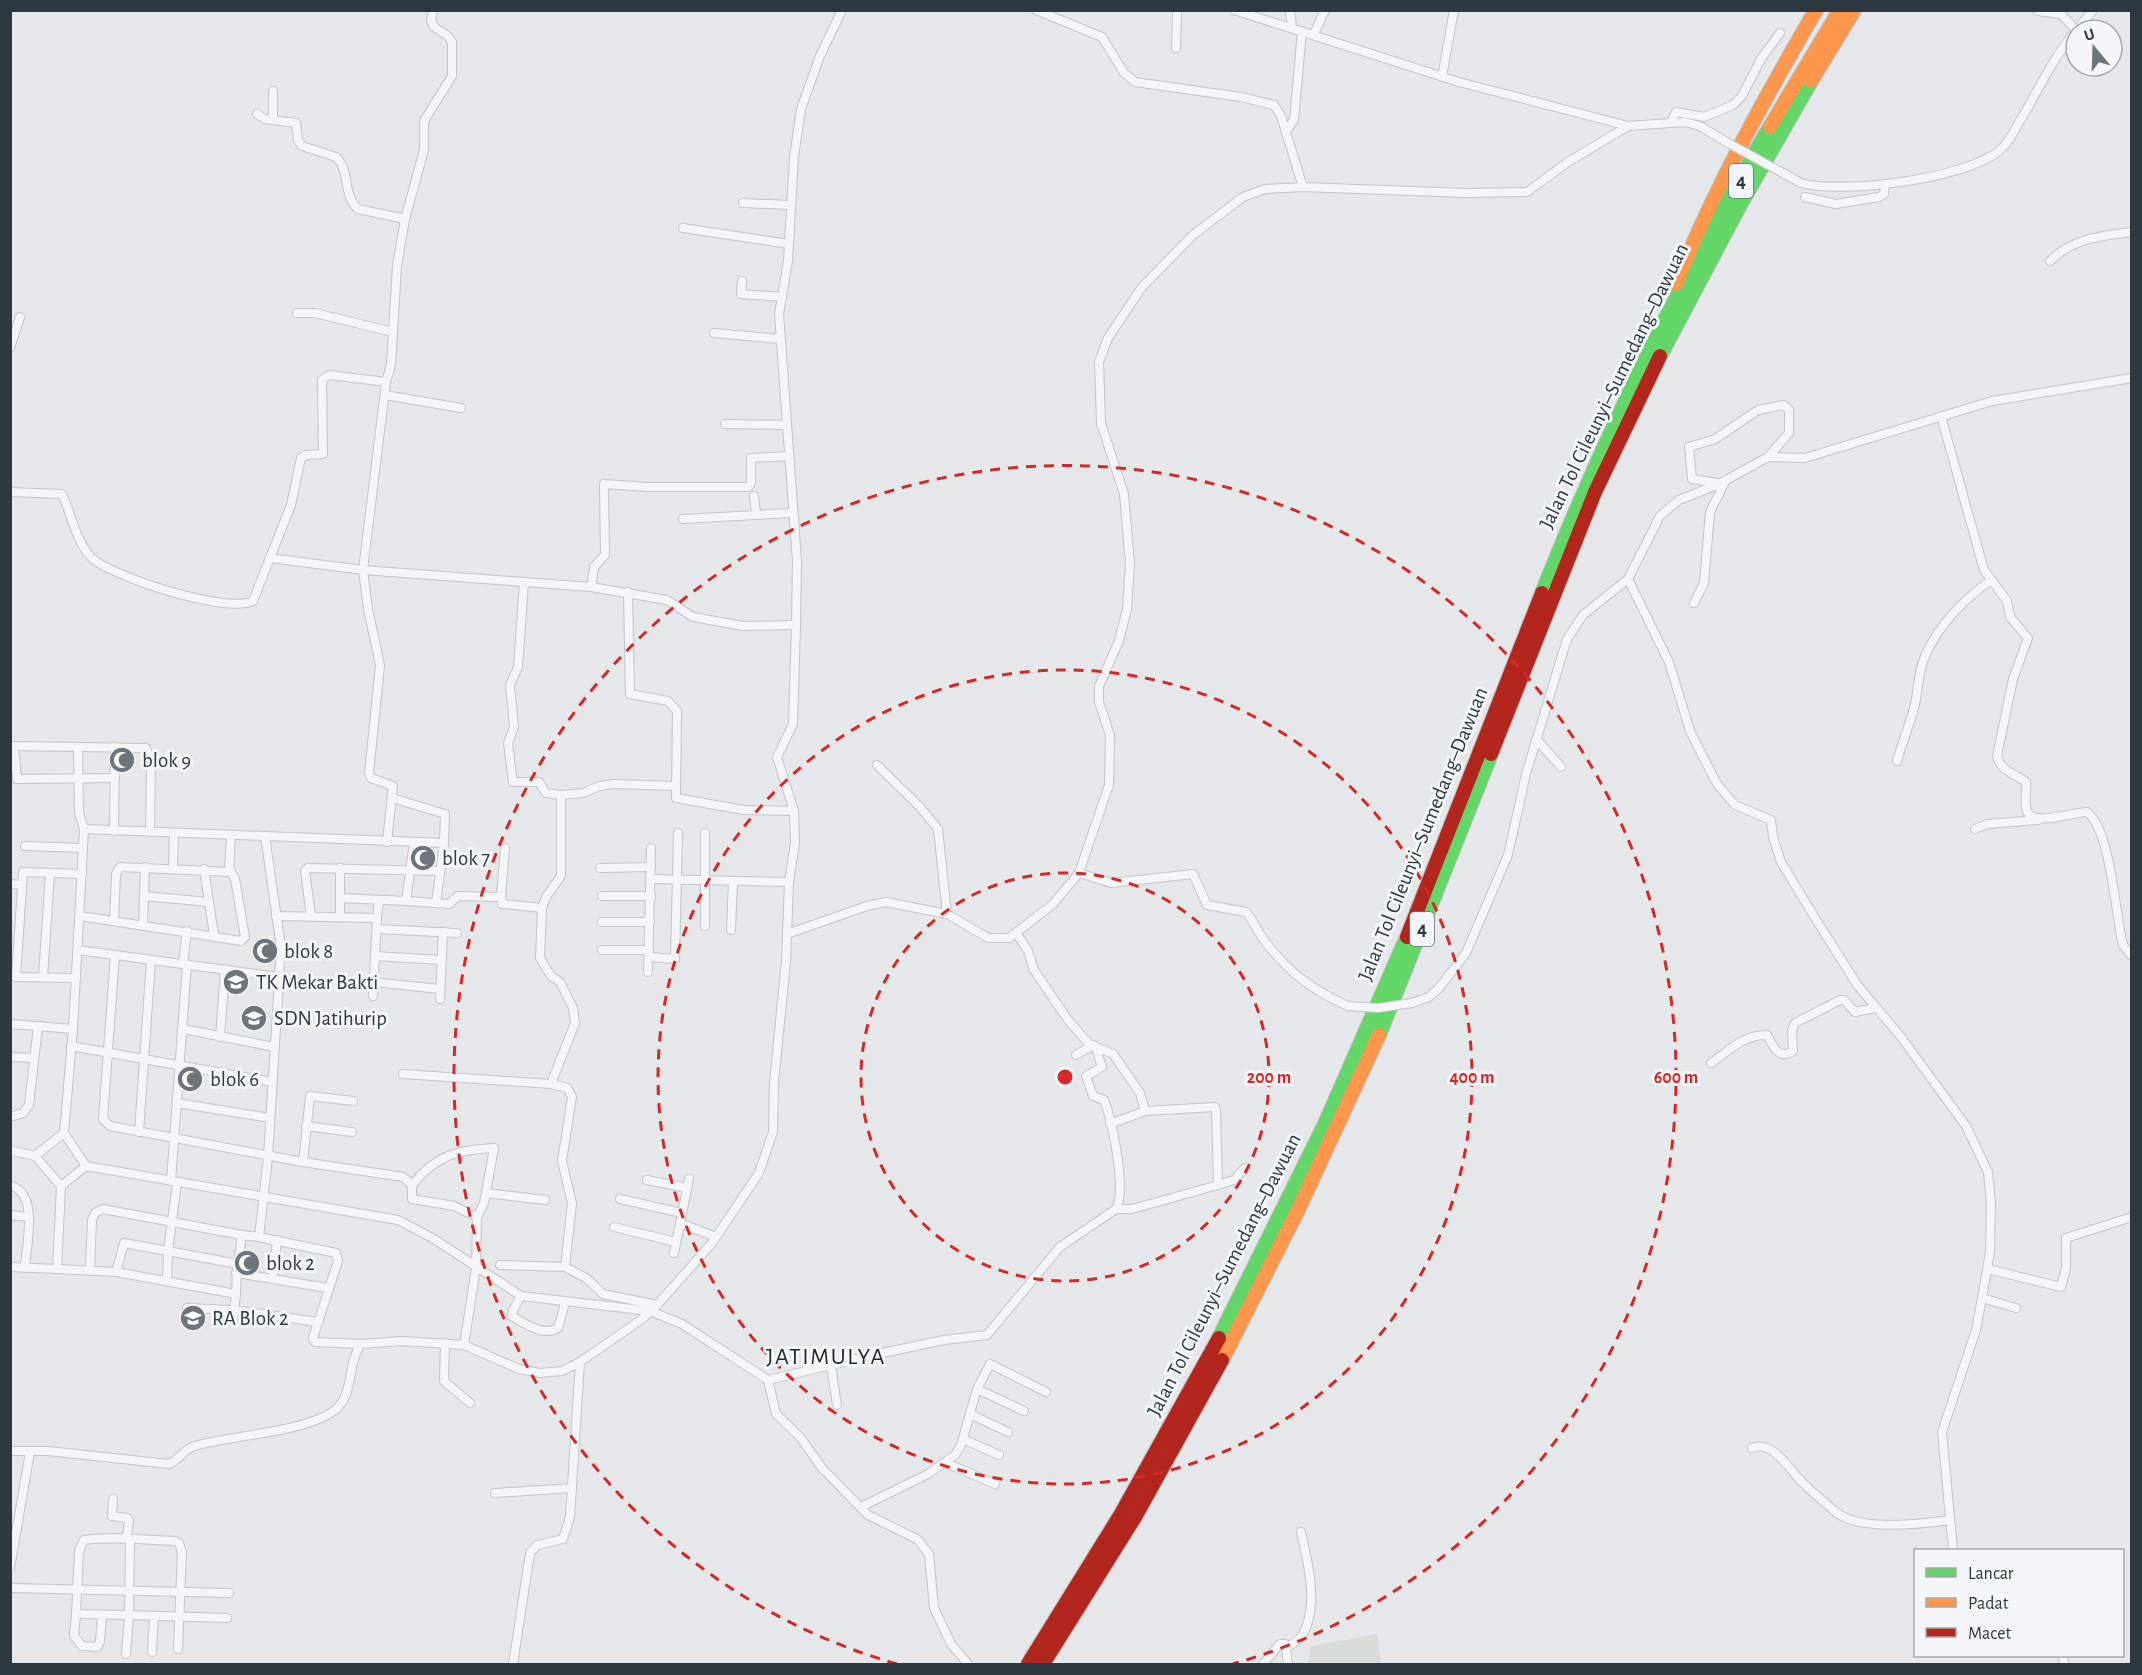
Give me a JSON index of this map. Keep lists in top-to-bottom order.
{
  "streets": {
    "highway": ["4", "Jalan Tol Cileunyi–Sumedang–Dawuan"]
  },
  "districts": ["JATIMULYA"],
  "places": {
    "mosque": [
      "blok 9",
      "blok 7",
      "blok 8",
      "blok 6",
      "blok 2"
    ],
    "school or university": ["TK Mekar Bakti", "SDN Jatihurip", "RA Blok 2"]
  },
  "legend": ["Lancar", "Padat", "Macet"],
  "north": "top",
  "rings": ["200 m", "400 m", "600 m"]
}
